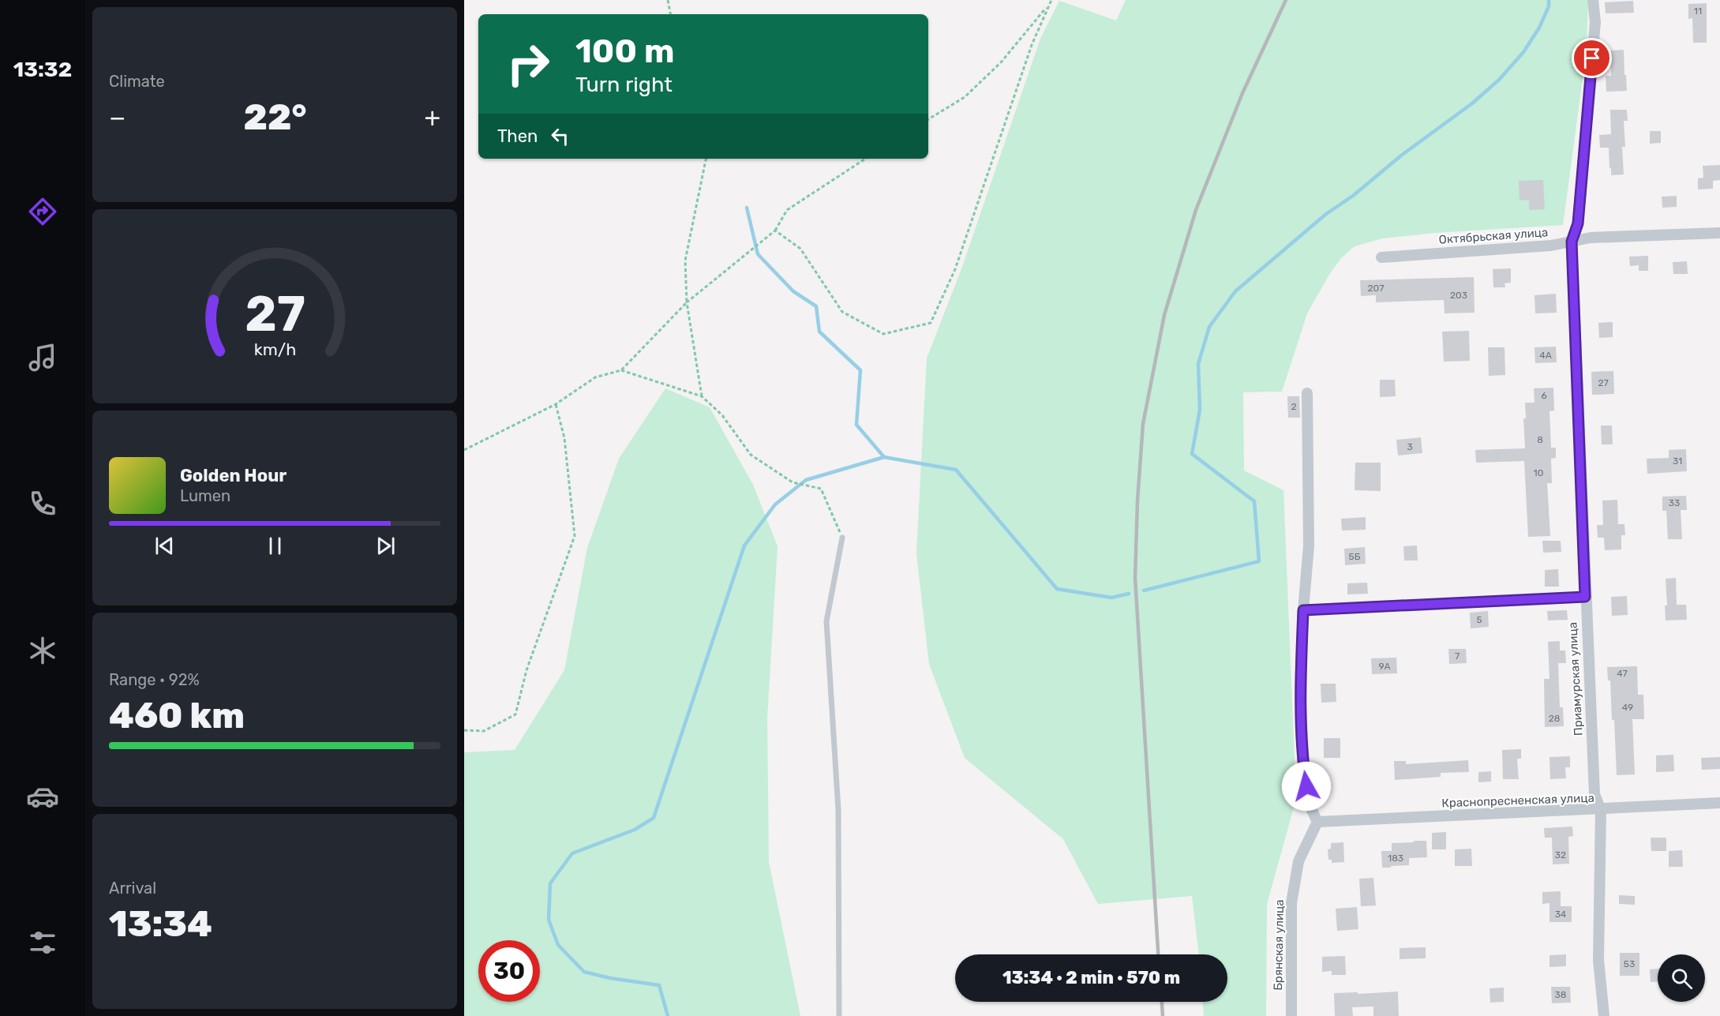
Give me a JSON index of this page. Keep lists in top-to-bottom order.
{
  "streets": {
    "street": [
      "Октябрьская улица",
      "Приамурская улица",
      "Краснопресненская улица",
      "Брянская улица"
    ]
  },
  "crossings": [
    ["Октябрьская улица", "Приамурская улица"],
    ["Приамурская улица", "Краснопресненская улица"],
    ["Краснопресненская улица", "Брянская улица"]
  ],
  "house_numbers": [
    "11",
    "207",
    "203",
    "4А",
    "27",
    "6",
    "2",
    "8",
    "3",
    "31",
    "10",
    "33",
    "5Б",
    "5",
    "7",
    "9А",
    "47",
    "49",
    "28",
    "32",
    "183",
    "34",
    "53",
    "38"
  ],
  "page": {
    "tabs": "13:32",
    "tile": [
      "Climate",
      ["Range · 92%", "460 km"],
      ["Arrival", "13:34"]
    ],
    "turn": ["100 m", "Turn right"],
    "heat": ["−", "22°", "+"],
    "then": "Then",
    "song": ["Golden Hour", "Lumen"],
    "limit": "30",
    "trip": "13:34 · 2 min · 570 m",
    "gauge": ["27", "km/h"]
  }
}
